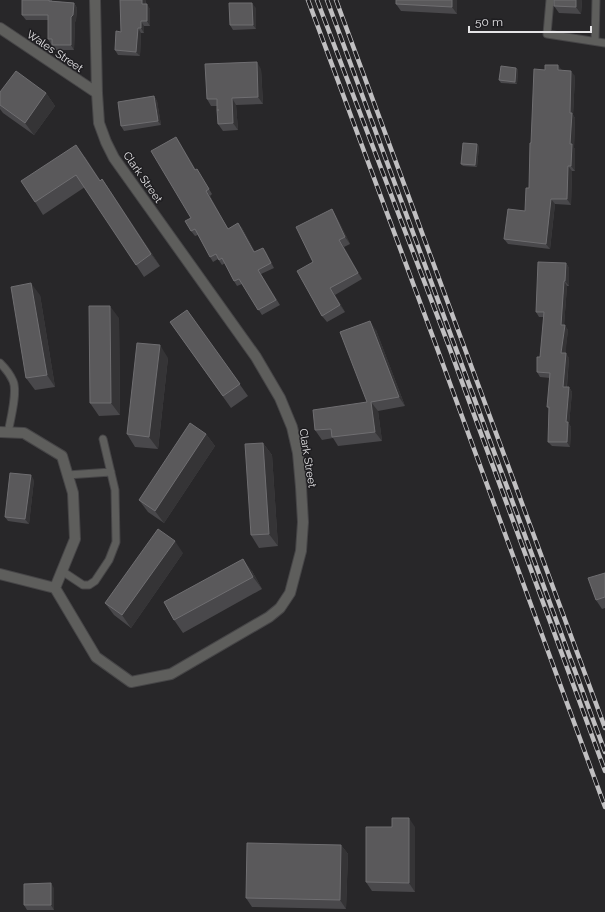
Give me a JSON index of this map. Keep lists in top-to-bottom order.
{
  "streets": {
    "street": ["Wales Street", "Clark Street"]
  },
  "crossings": [
    ["Wales Street", "Clark Street"]
  ],
  "scale_bar": "50 m"
}
